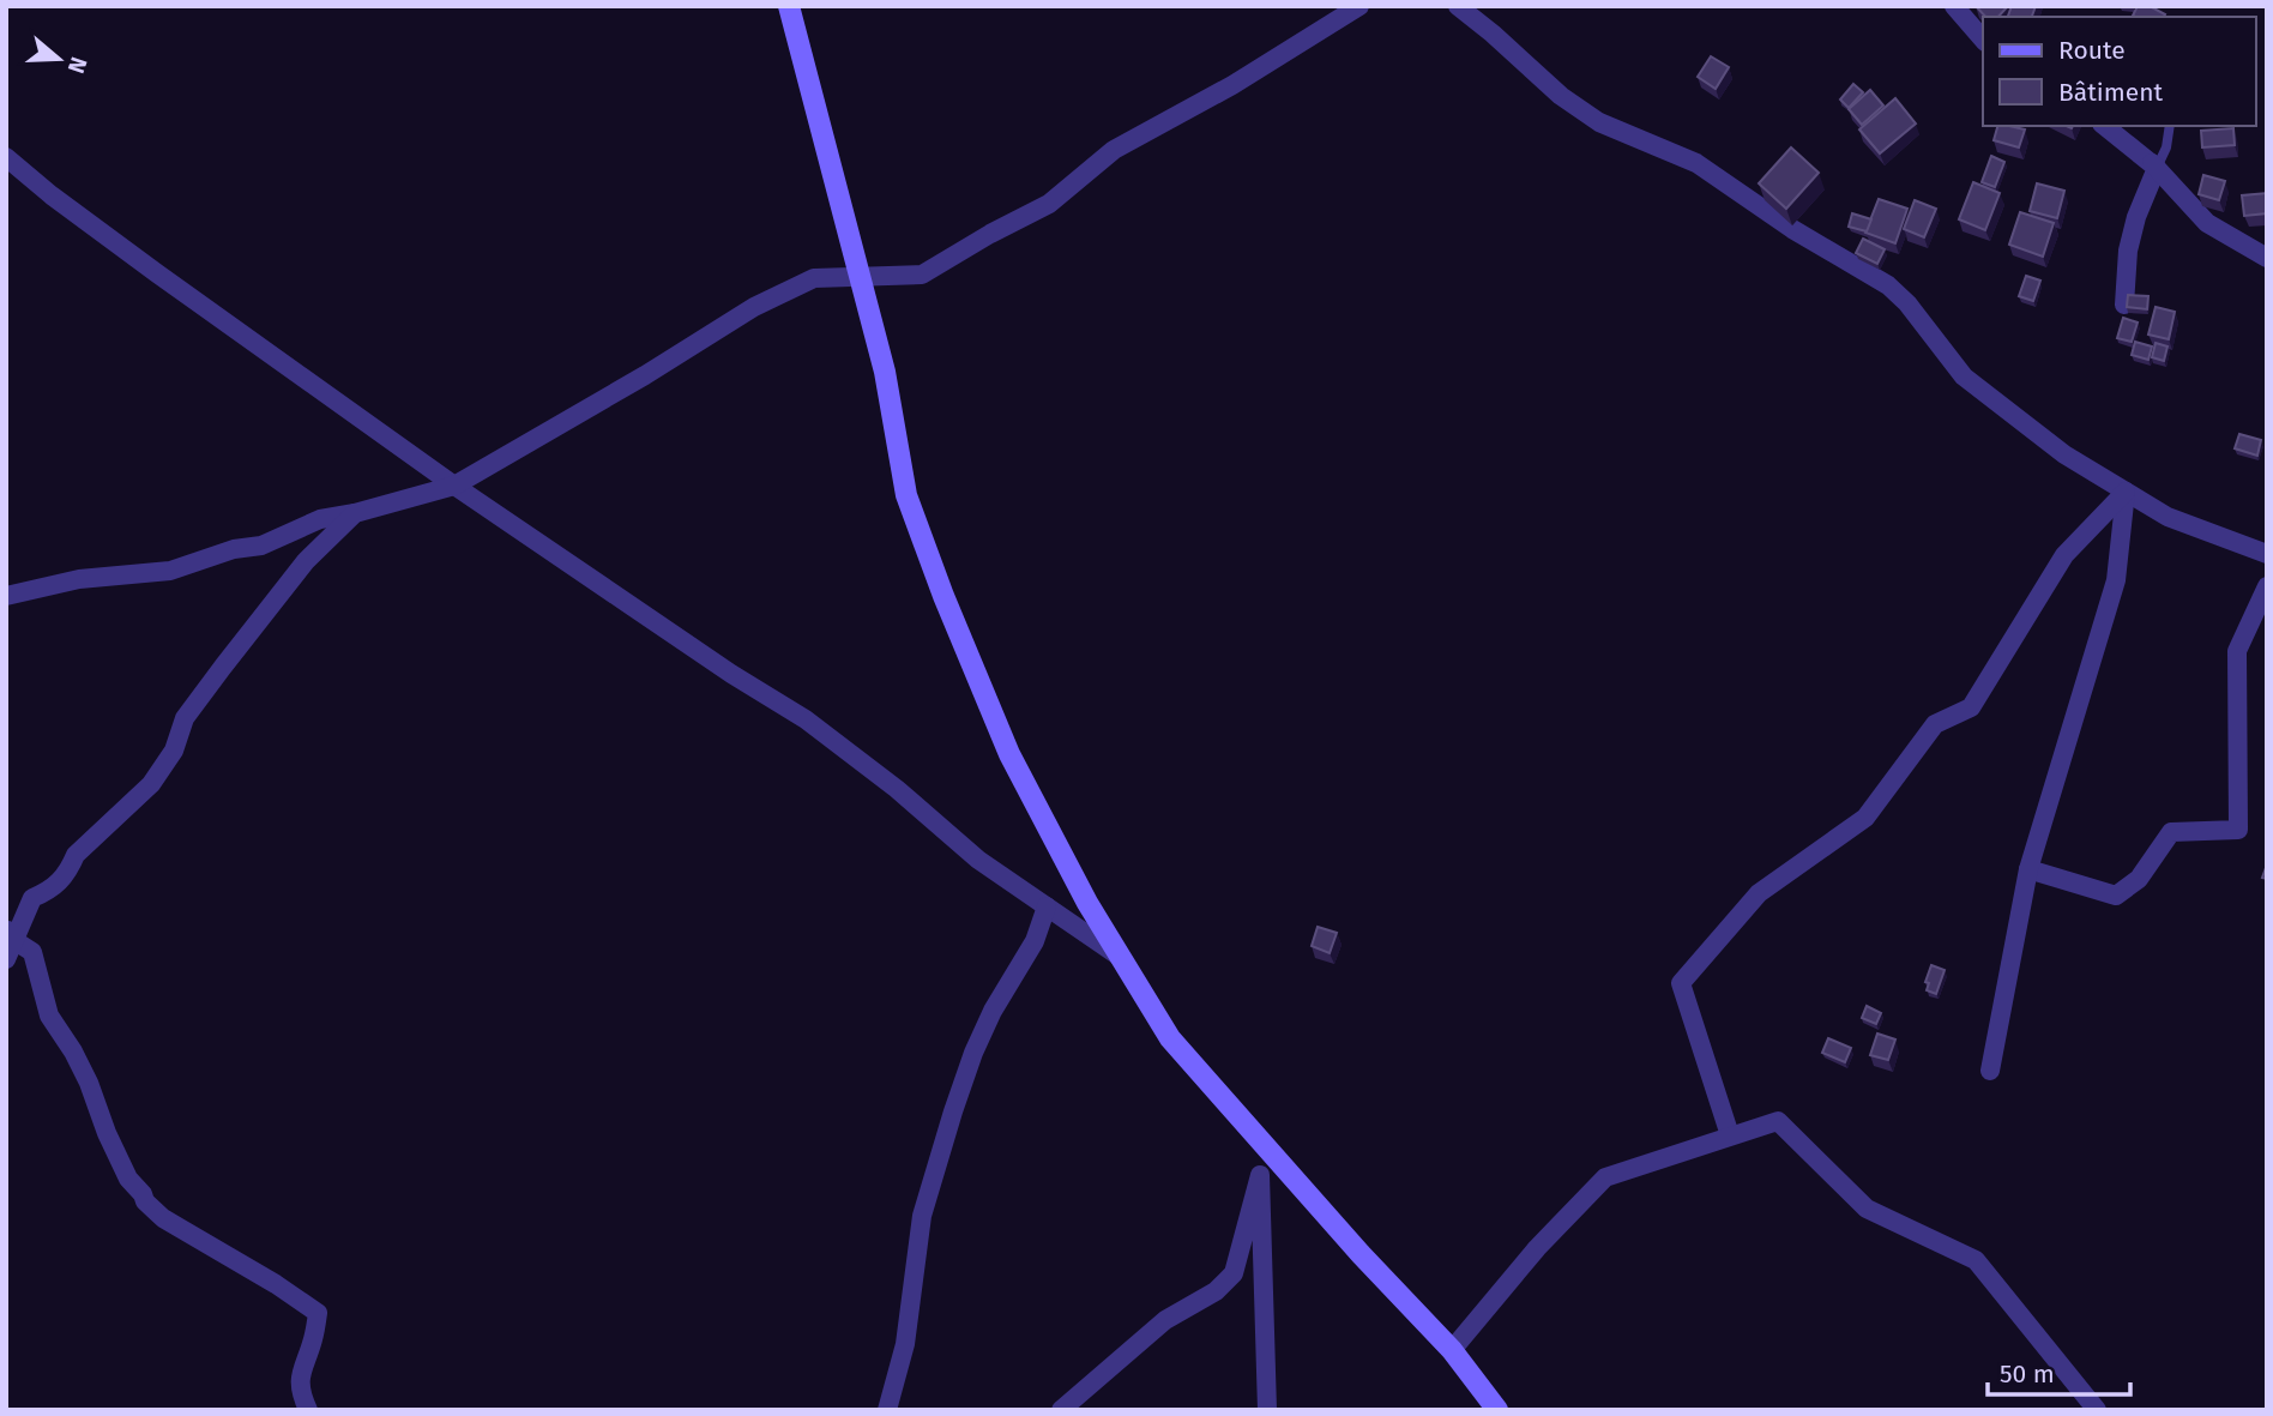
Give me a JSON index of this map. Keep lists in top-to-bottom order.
{
  "legend": ["Route", "Bâtiment"],
  "scale_bar": "50 m",
  "north": "right"
}
